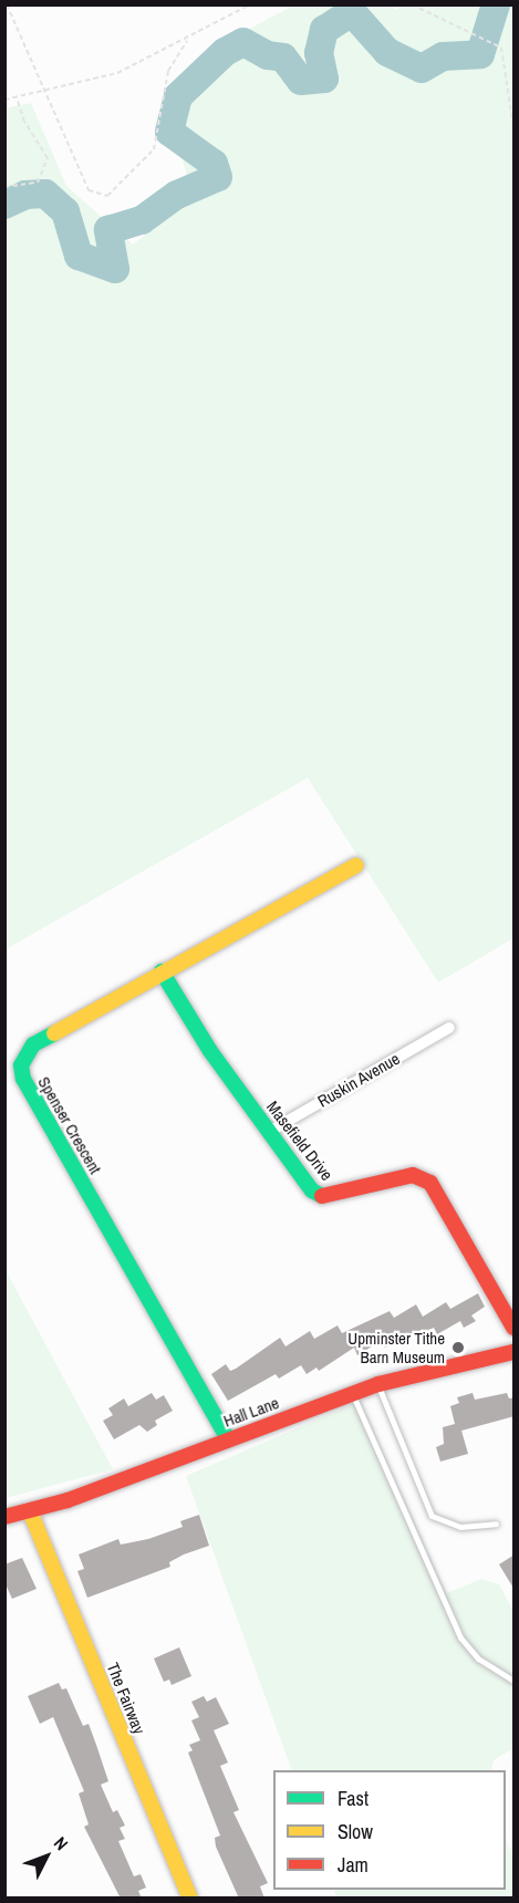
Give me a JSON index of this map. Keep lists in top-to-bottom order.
{
  "streets": {
    "street": [
      "Ruskin Avenue",
      "Spenser Crescent",
      "Masefield Drive",
      "Hall Lane",
      "The Fairway"
    ]
  },
  "crossings": [
    ["Ruskin Avenue", "Masefield Drive"],
    ["Spenser Crescent", "Masefield Drive"],
    ["Spenser Crescent", "Hall Lane"],
    ["Hall Lane", "The Fairway"]
  ],
  "places": ["Upminster Tithe Barn Museum"],
  "legend": ["Fast", "Slow", "Jam"],
  "north": "top right"
}
